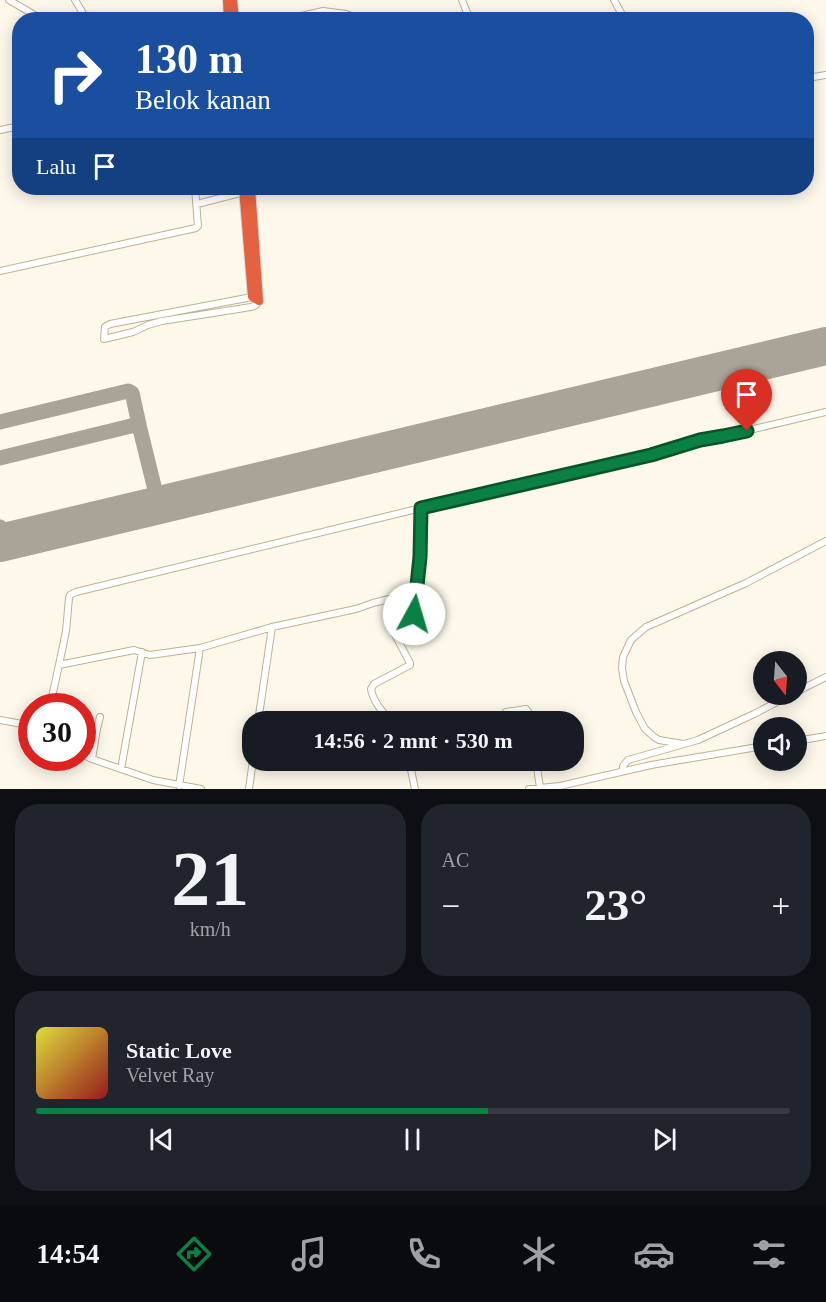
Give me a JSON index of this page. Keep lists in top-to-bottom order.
{
  "north": "bottom",
  "page": {
    "turn": ["130 m", "Belok kanan"],
    "then": "Lalu",
    "limit": "30",
    "trip": "14:56 · 2 mnt · 530 m",
    "tile": [
      ["21", "km/h"],
      "AC"
    ],
    "heat": ["−", "23°", "+"],
    "song": ["Static Love", "Velvet Ray"],
    "tabs": "14:54"
  }
}
